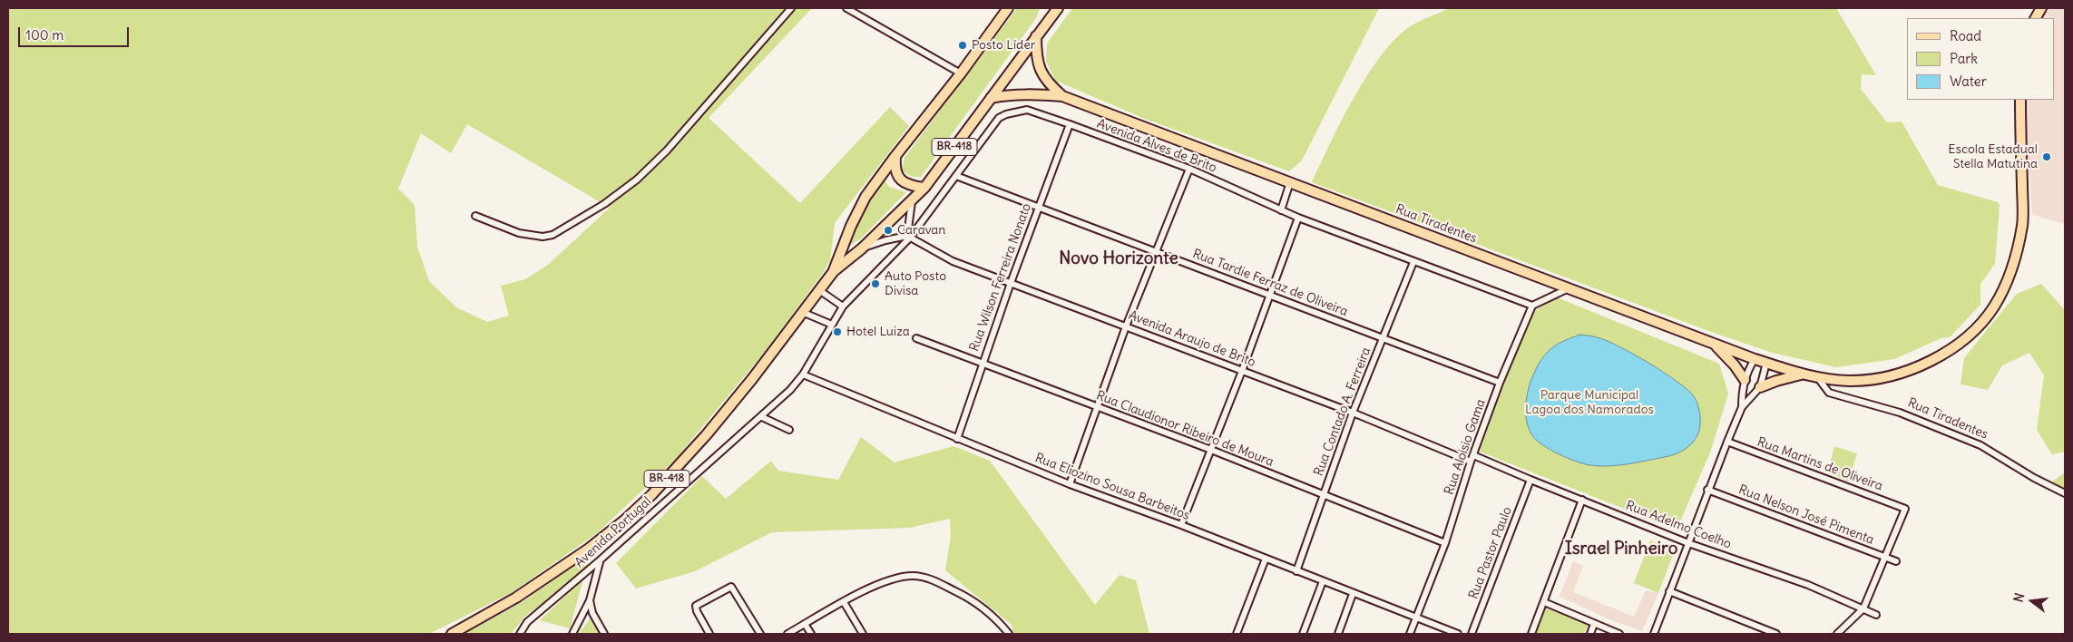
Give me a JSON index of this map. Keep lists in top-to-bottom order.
{
  "streets": {
    "main road": ["BR-418", "Rua Tiradentes"],
    "street": [
      "Avenida Alves de Brito",
      "Rua Wilson Ferreira Nonato",
      "Rua Tardie Ferraz de Oliveira",
      "Avenida Araujo de Brito",
      "Rua Contado A. Ferreira",
      "Rua Claudionor Ribeiro de Moura",
      "Rua Aloisio Gama",
      "Rua Martins de Oliveira",
      "Rua Eliozino Sousa Barbeitos",
      "Rua Nelson José Pimenta",
      "Rua Adelmo Coelho",
      "Avenida Portugal",
      "Rua Pastor Paulo"
    ]
  },
  "crossings": [
    ["Avenida Alves de Brito", "Rua Wilson Ferreira Nonato"],
    ["Avenida Alves de Brito", "Rua Tardie Ferraz de Oliveira"],
    ["Avenida Alves de Brito", "Avenida Araujo de Brito"],
    ["Avenida Alves de Brito", "Rua Contado A. Ferreira"],
    ["Avenida Alves de Brito", "Rua Aloisio Gama"],
    ["Avenida Alves de Brito", "Rua Eliozino Sousa Barbeitos"],
    ["Avenida Alves de Brito", "Avenida Portugal"],
    ["BR-418", "Rua Tiradentes"],
    ["Rua Wilson Ferreira Nonato", "Rua Tardie Ferraz de Oliveira"],
    ["Rua Wilson Ferreira Nonato", "Avenida Araujo de Brito"],
    ["Rua Wilson Ferreira Nonato", "Rua Claudionor Ribeiro de Moura"],
    ["Rua Wilson Ferreira Nonato", "Rua Eliozino Sousa Barbeitos"],
    ["Rua Tardie Ferraz de Oliveira", "Rua Contado A. Ferreira"],
    ["Rua Tardie Ferraz de Oliveira", "Rua Aloisio Gama"],
    ["Avenida Araujo de Brito", "Rua Contado A. Ferreira"],
    ["Avenida Araujo de Brito", "Rua Aloisio Gama"],
    ["Rua Contado A. Ferreira", "Rua Claudionor Ribeiro de Moura"],
    ["Rua Contado A. Ferreira", "Rua Eliozino Sousa Barbeitos"],
    ["Rua Claudionor Ribeiro de Moura", "Rua Aloisio Gama"],
    ["Rua Aloisio Gama", "Rua Eliozino Sousa Barbeitos"],
    ["Rua Aloisio Gama", "Rua Adelmo Coelho"],
    ["Rua Martins de Oliveira", "Rua Nelson José Pimenta"],
    ["Rua Eliozino Sousa Barbeitos", "Avenida Portugal"],
    ["Rua Adelmo Coelho", "Rua Pastor Paulo"]
  ],
  "districts": ["Novo Horizonte", "Israel Pinheiro"],
  "parks": ["Parque Municipal Lagoa dos Namorados"],
  "places": [
    "Posto Líder",
    "Escola Estadual Stella Matutina",
    "Caravan",
    "Auto Posto Divisa",
    "Hotel Luiza"
  ],
  "legend": ["Road", "Park", "Water"],
  "scale_bar": "100 m",
  "north": "left"
}
